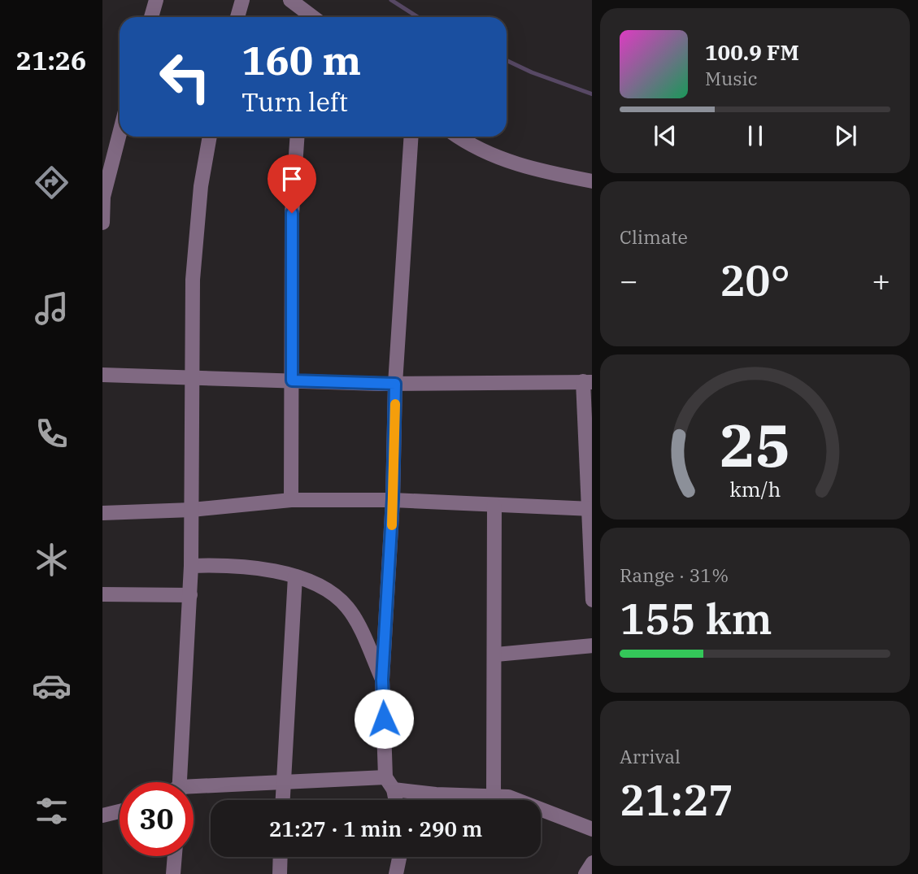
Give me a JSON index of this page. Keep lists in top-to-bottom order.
{
  "page": {
    "tabs": "21:26",
    "turn": ["160 m", "Turn left"],
    "song": ["100.9 FM", "Music"],
    "tile": [
      "Climate",
      ["Range · 31%", "155 km"],
      ["Arrival", "21:27"]
    ],
    "heat": ["−", "20°", "+"],
    "limit": "30",
    "trip": "21:27 · 1 min · 290 m",
    "gauge": ["25", "km/h"]
  }
}
